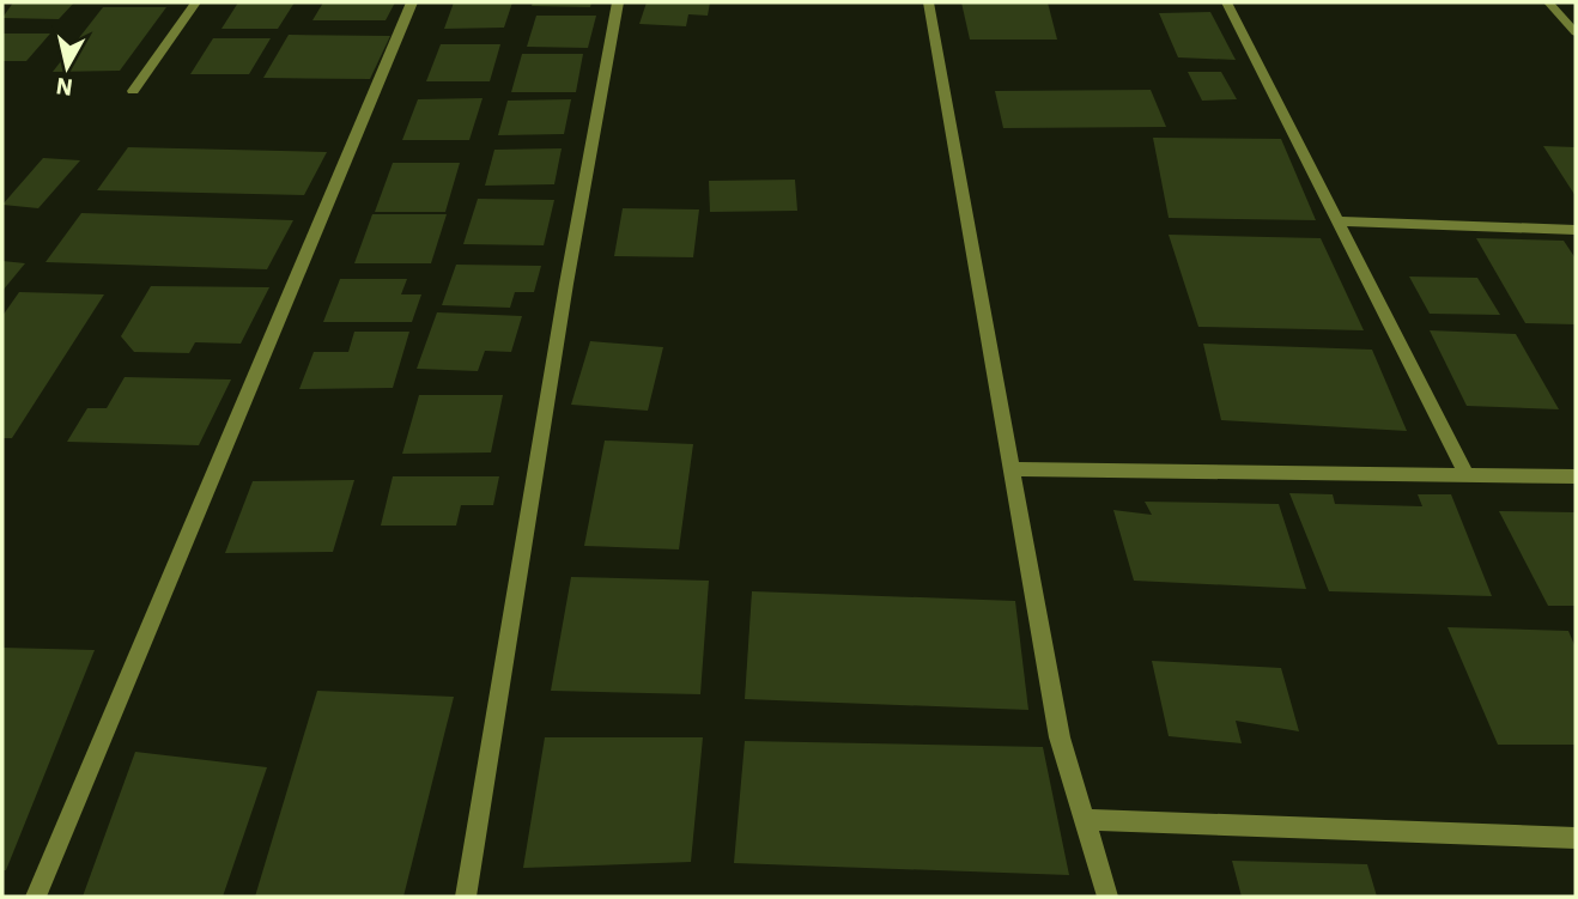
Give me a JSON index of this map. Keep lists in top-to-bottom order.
{
  "north": "bottom"
}
